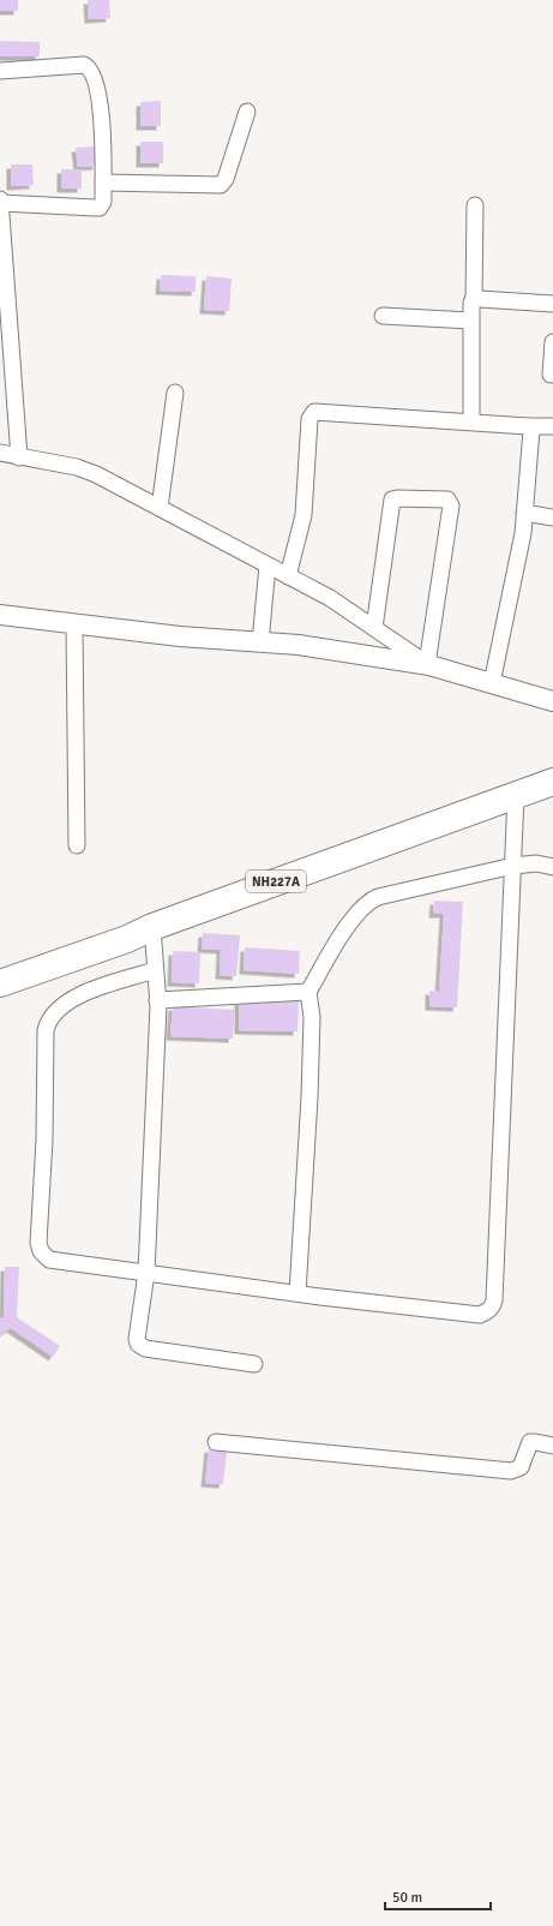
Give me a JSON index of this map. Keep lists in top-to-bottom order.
{
  "streets": {
    "highway": ["NH227A"]
  },
  "scale_bar": "50 m"
}
